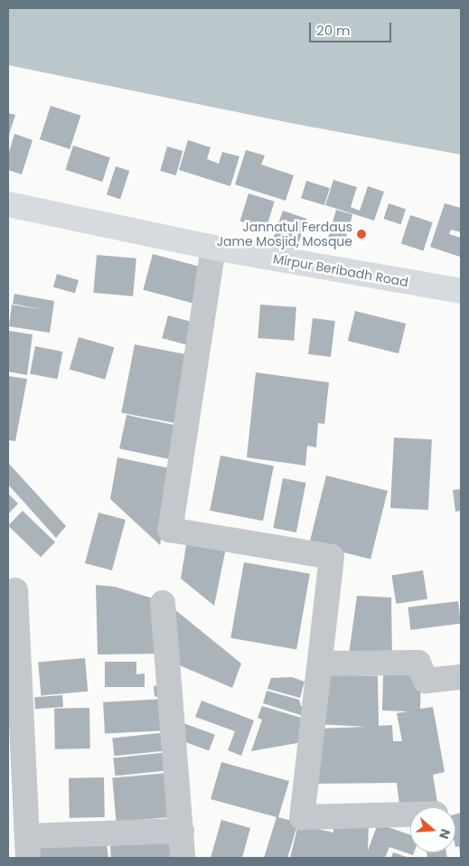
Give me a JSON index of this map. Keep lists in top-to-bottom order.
{
  "streets": {
    "highway": ["Mirpur Beribadh Road"]
  },
  "places": ["Jannatul Ferdaus Jame Mosjid, Mosque"],
  "scale_bar": "20 m",
  "north": "right"
}
